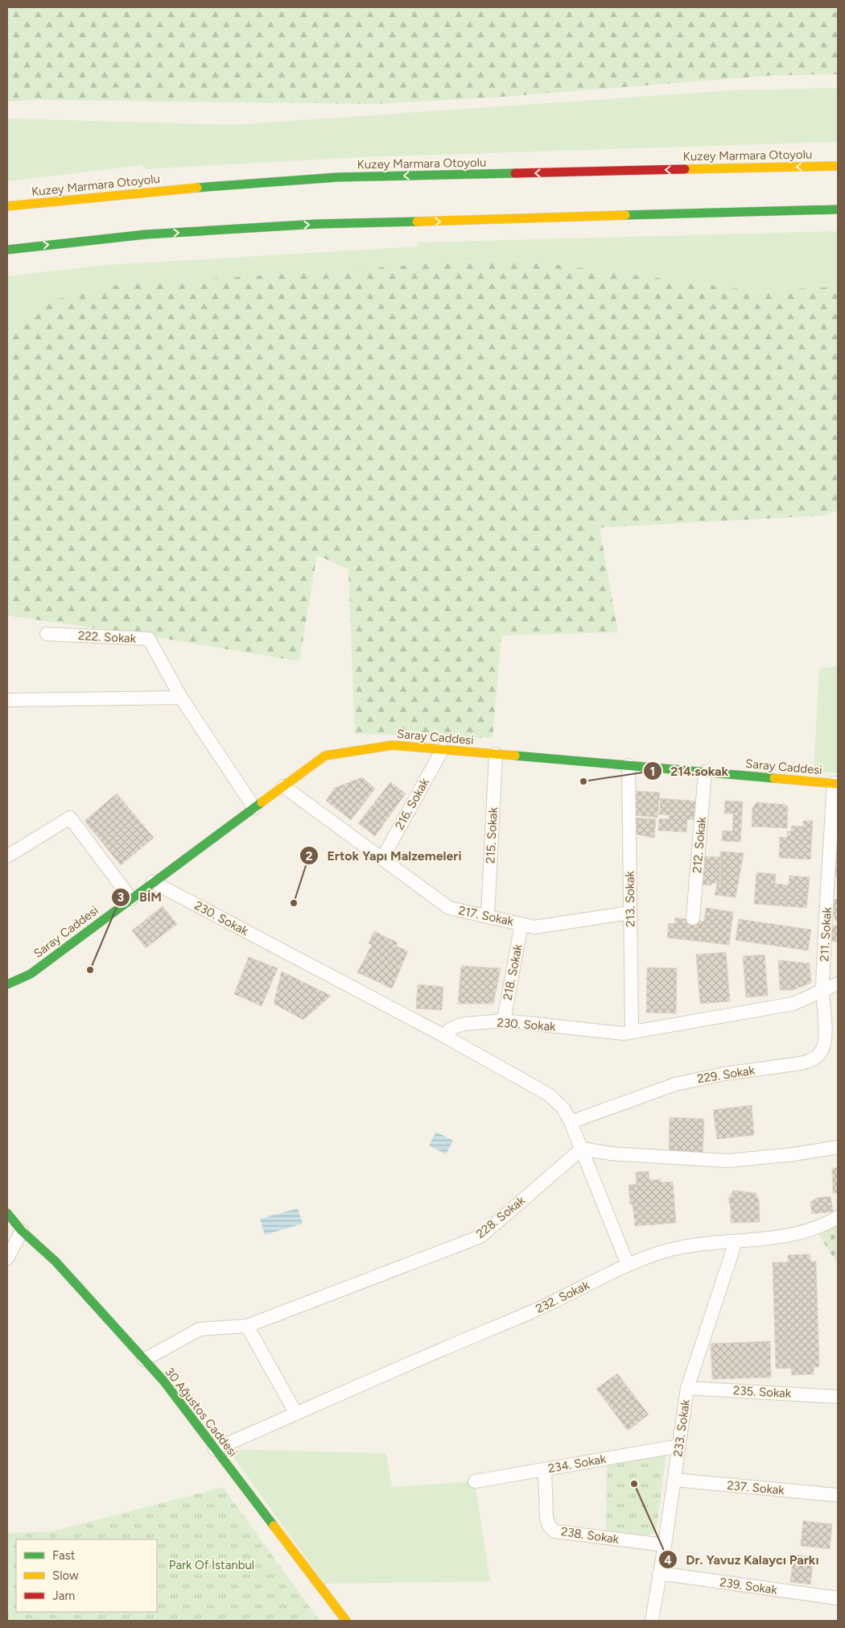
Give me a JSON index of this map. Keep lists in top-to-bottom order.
{
  "streets": {
    "main road": ["Kuzey Marmara Otoyolu", "Saray Caddesi", "30 Ağustos Caddesi"],
    "street": [
      "222. Sokak",
      "216. Sokak",
      "215. Sokak",
      "212. Sokak",
      "213. Sokak",
      "217. Sokak",
      "230. Sokak",
      "211. Sokak",
      "218. Sokak",
      "229. Sokak",
      "228. Sokak",
      "232. Sokak",
      "235. Sokak",
      "233. Sokak",
      "234. Sokak",
      "237. Sokak",
      "238. Sokak",
      "239. Sokak"
    ]
  },
  "crossings": [
    ["Saray Caddesi", "216. Sokak"],
    ["Saray Caddesi", "215. Sokak"],
    ["Saray Caddesi", "212. Sokak"],
    ["Saray Caddesi", "213. Sokak"],
    ["Saray Caddesi", "217. Sokak"],
    ["Saray Caddesi", "230. Sokak"],
    ["Saray Caddesi", "211. Sokak"],
    ["216. Sokak", "217. Sokak"],
    ["215. Sokak", "217. Sokak"],
    ["213. Sokak", "217. Sokak"],
    ["213. Sokak", "230. Sokak"],
    ["217. Sokak", "218. Sokak"],
    ["230. Sokak", "211. Sokak"],
    ["230. Sokak", "218. Sokak"],
    ["230. Sokak", "229. Sokak"],
    ["211. Sokak", "229. Sokak"],
    ["228. Sokak", "30 Ağustos Caddesi"],
    ["232. Sokak", "30 Ağustos Caddesi"],
    ["232. Sokak", "233. Sokak"],
    ["235. Sokak", "233. Sokak"],
    ["233. Sokak", "234. Sokak"],
    ["233. Sokak", "237. Sokak"],
    ["233. Sokak", "238. Sokak"],
    ["233. Sokak", "239. Sokak"],
    ["234. Sokak", "238. Sokak"]
  ],
  "parks": ["Park Of İstanbul"],
  "places": [
    "214.sokak",
    "Ertok Yapı Malzemeleri",
    "BİM",
    "Dr. Yavuz Kalaycı Parkı"
  ],
  "legend": ["Fast", "Slow", "Jam"]
}
